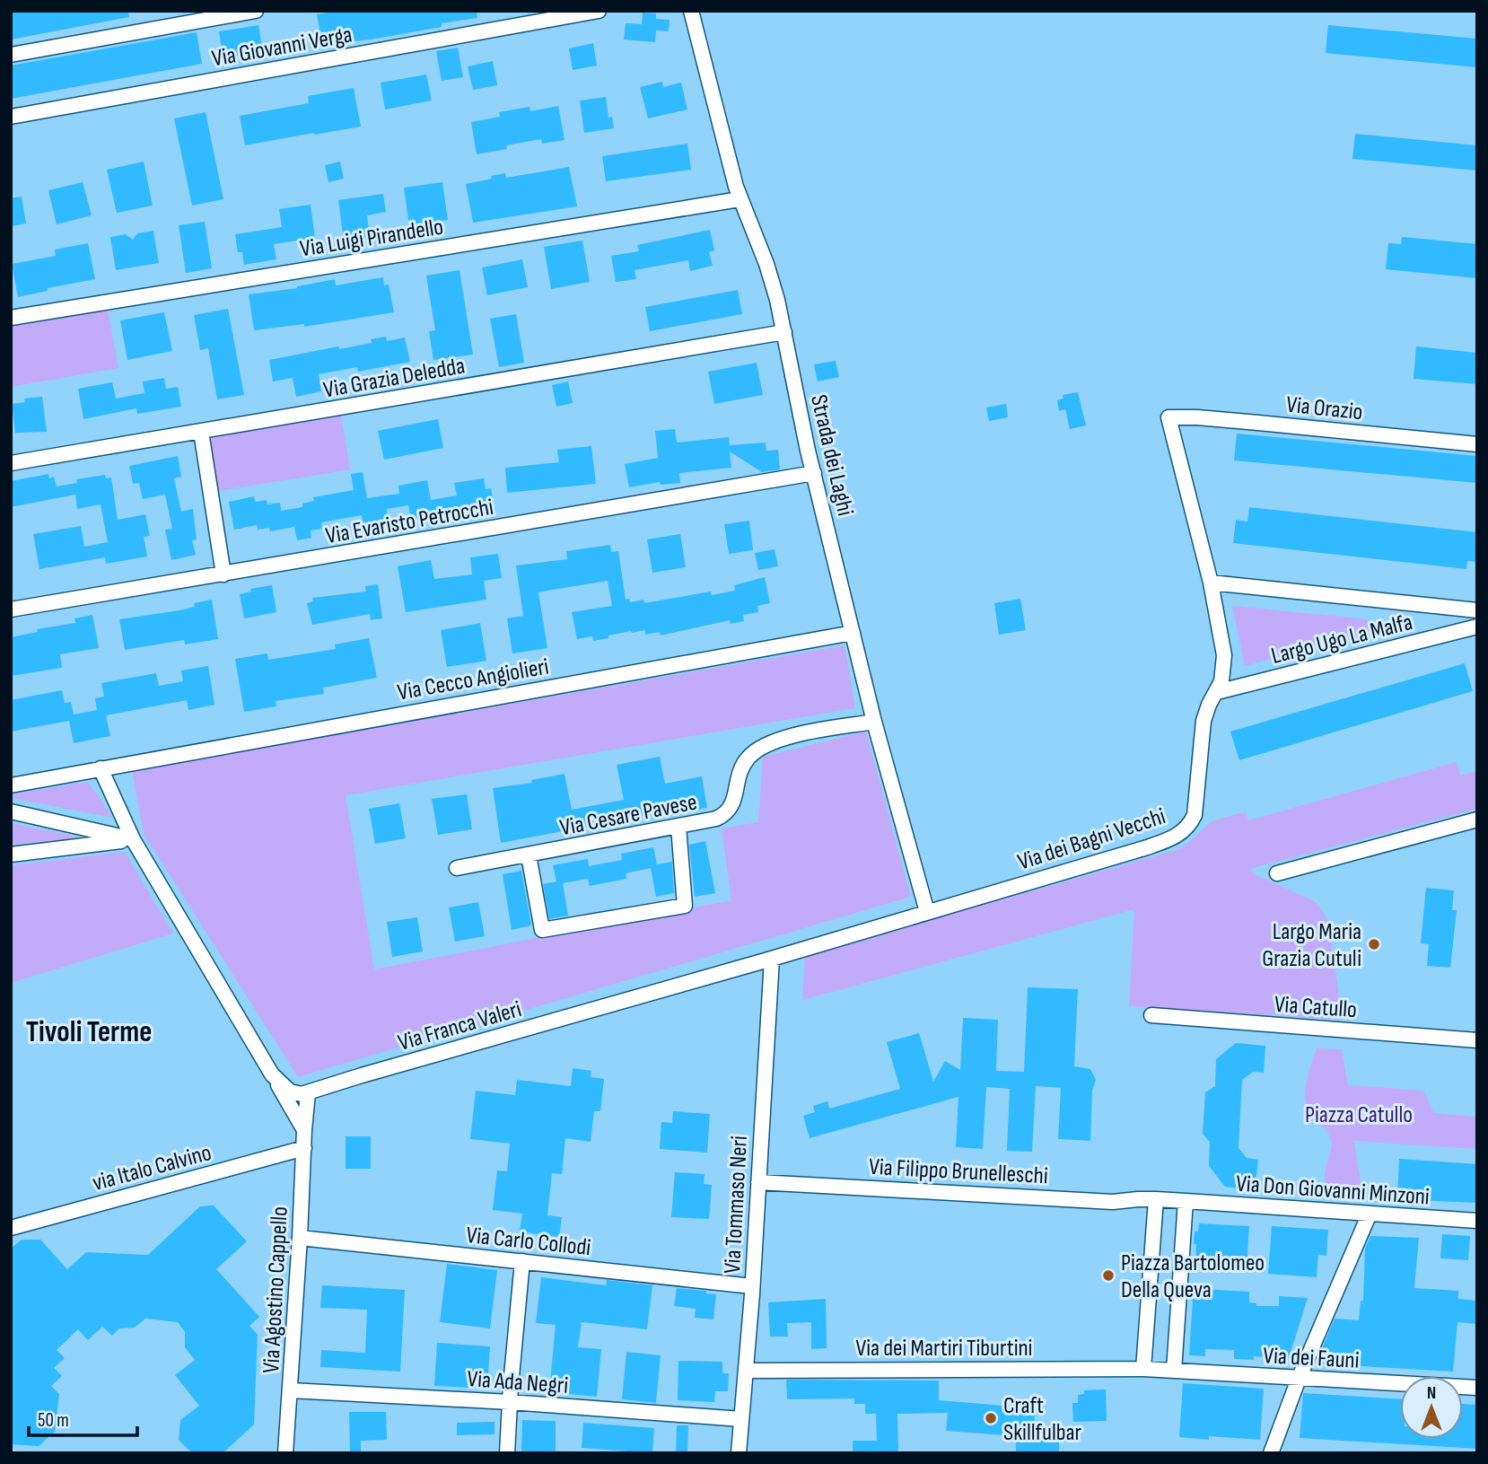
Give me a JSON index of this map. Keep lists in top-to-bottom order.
{
  "streets": {
    "street": [
      "Via Giovanni Verga",
      "Via Luigi Pirandello",
      "Via Grazia Deledda",
      "Via Orazio",
      "Strada dei Laghi",
      "Via Evaristo Petrocchi",
      "Largo Ugo La Malfa",
      "Via Cecco Angiolieri",
      "Via Cesare Pavese",
      "Via dei Bagni Vecchi",
      "Via Catullo",
      "Via Franca Valeri",
      "via Italo Calvino",
      "Via Filippo Brunelleschi",
      "Via Don Giovanni Minzoni",
      "Via Tommaso Neri",
      "Via Carlo Collodi",
      "Via Agostino Cappello",
      "Via dei Martiri Tiburtini",
      "Via dei Fauni",
      "Via Ada Negri"
    ]
  },
  "crossings": [
    ["Via Luigi Pirandello", "Strada dei Laghi"],
    ["Via Grazia Deledda", "Strada dei Laghi"],
    ["Via Orazio", "Via dei Bagni Vecchi"],
    ["Strada dei Laghi", "Via Evaristo Petrocchi"],
    ["Strada dei Laghi", "Via Cecco Angiolieri"],
    ["Strada dei Laghi", "Via Cesare Pavese"],
    ["Strada dei Laghi", "Via dei Bagni Vecchi"],
    ["Strada dei Laghi", "Via Franca Valeri"],
    ["Largo Ugo La Malfa", "Via dei Bagni Vecchi"],
    ["Via dei Bagni Vecchi", "Via Franca Valeri"],
    ["Via Franca Valeri", "Via Tommaso Neri"],
    ["Via Franca Valeri", "Via Agostino Cappello"],
    ["via Italo Calvino", "Via Agostino Cappello"],
    ["Via Filippo Brunelleschi", "Via Tommaso Neri"],
    ["Via Tommaso Neri", "Via Carlo Collodi"],
    ["Via Tommaso Neri", "Via dei Martiri Tiburtini"],
    ["Via Tommaso Neri", "Via Ada Negri"],
    ["Via Carlo Collodi", "Via Agostino Cappello"],
    ["Via Agostino Cappello", "Via Ada Negri"],
    ["Via dei Martiri Tiburtini", "Via dei Fauni"]
  ],
  "districts": ["Tivoli Terme"],
  "parks": ["Piazza Catullo"],
  "places": ["Largo Maria Grazia Cutuli", "Piazza Bartolomeo Della Queva", "Craft Skillfulbar"],
  "scale_bar": "50 m",
  "north": "top"
}
